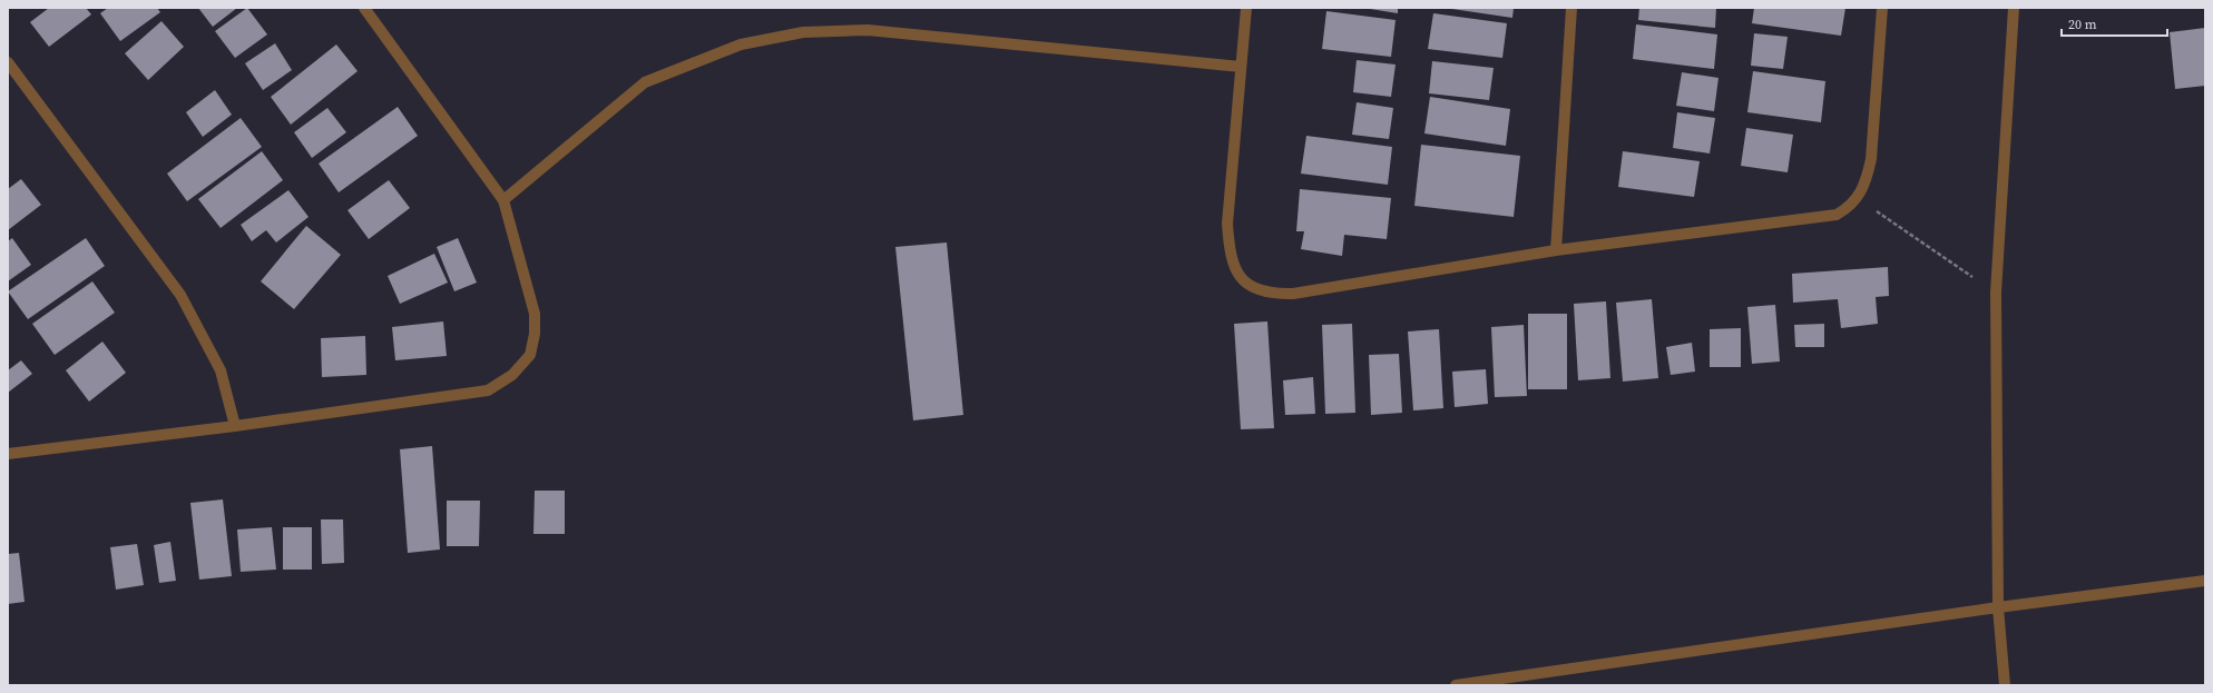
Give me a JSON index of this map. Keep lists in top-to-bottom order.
{
  "scale_bar": "20 m"
}
